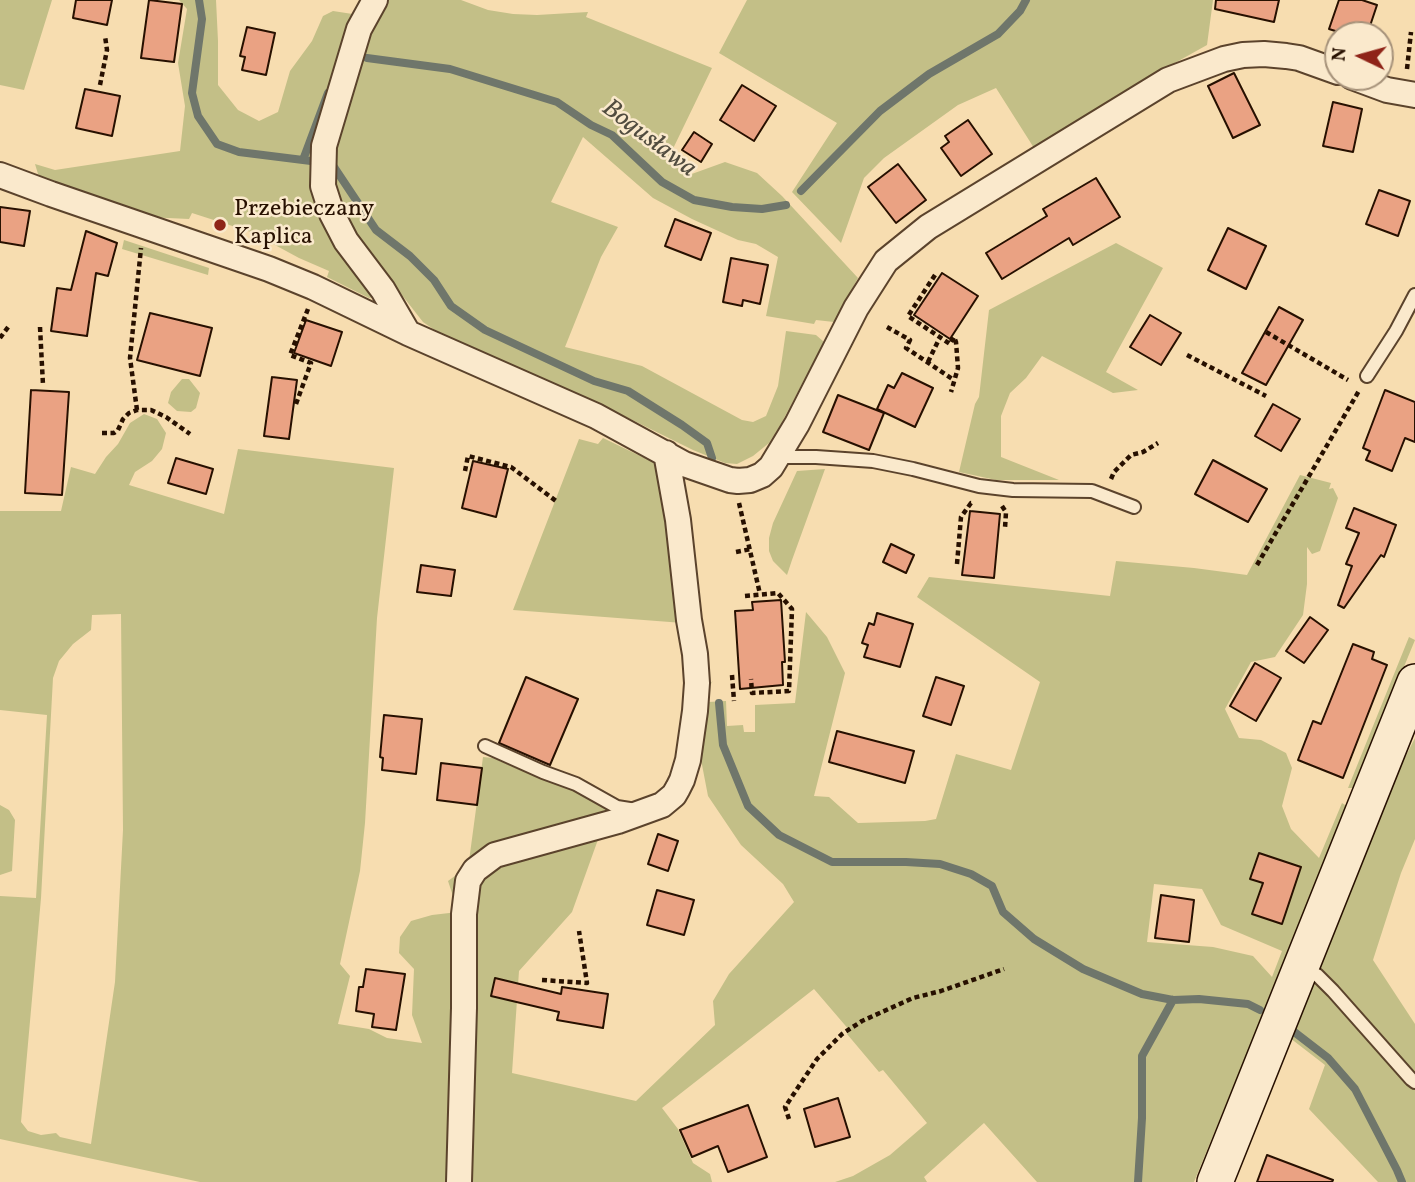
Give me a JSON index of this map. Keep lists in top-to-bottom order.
{
  "water": ["Bogusława"],
  "places": ["Przebieczany Kaplica"],
  "north": "left"
}
